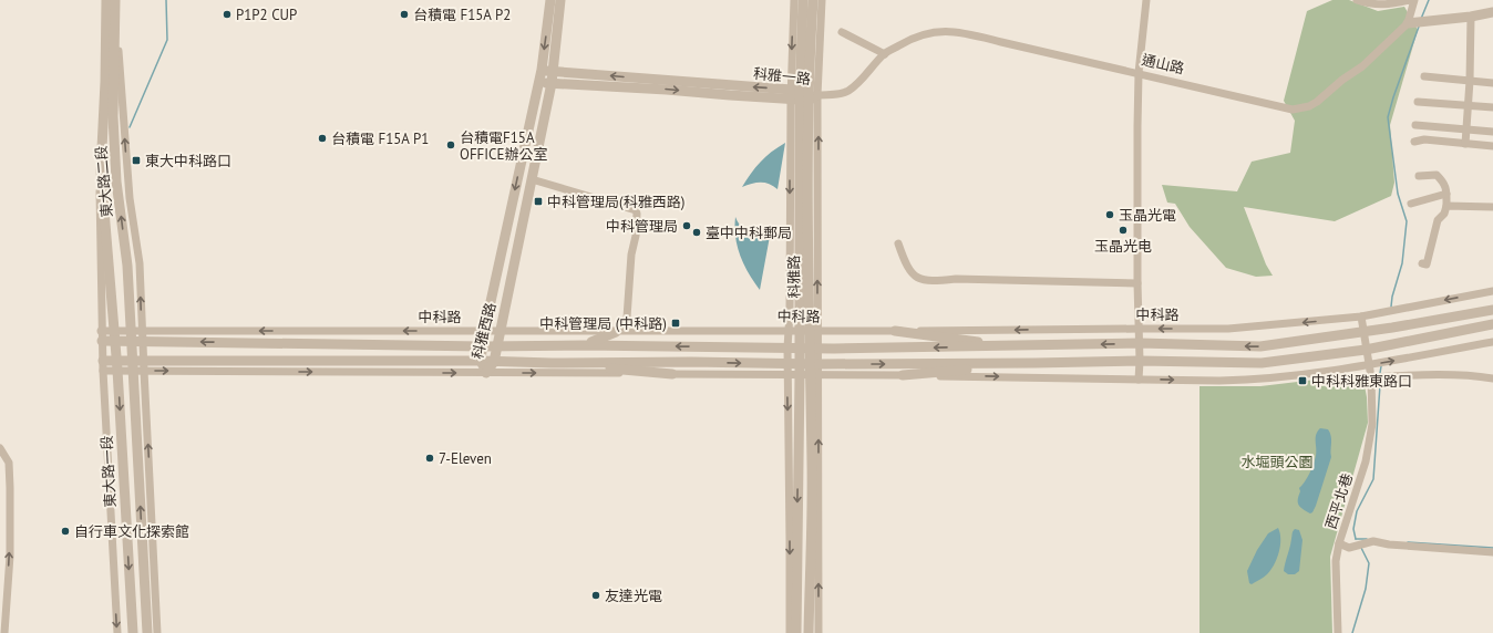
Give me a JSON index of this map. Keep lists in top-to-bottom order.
{
  "streets": {
    "street": [
      "通山路",
      "科雅一路",
      "東大路二段",
      "科雅路",
      "中科路",
      "科雅西路",
      "東大路一段",
      "西平北巷"
    ]
  },
  "crossings": [
    ["通山路", "科雅一路"],
    ["通山路", "科雅路"],
    ["科雅一路", "科雅路"],
    ["科雅一路", "科雅西路"],
    ["東大路二段", "中科路"],
    ["東大路二段", "東大路一段"],
    ["科雅路", "中科路"],
    ["中科路", "科雅西路"],
    ["中科路", "西平北巷"]
  ],
  "parks": ["水堀頭公園"],
  "places": {
    "other": [
      "P1P2 CUP",
      "台積電 F15A P2",
      "台積電 F15A P1",
      "台積電F15A OFFICE辦公室",
      "玉晶光電",
      "中科管理局",
      "玉晶光电",
      "臺中中科郵局",
      "7-Eleven",
      "自行車文化探索館",
      "友達光電"
    ],
    "transit": [
      "東大中科路口",
      "中科管理局(科雅西路)",
      "中科管理局 (中科路)",
      "中科科雅東路口"
    ]
  }
}
